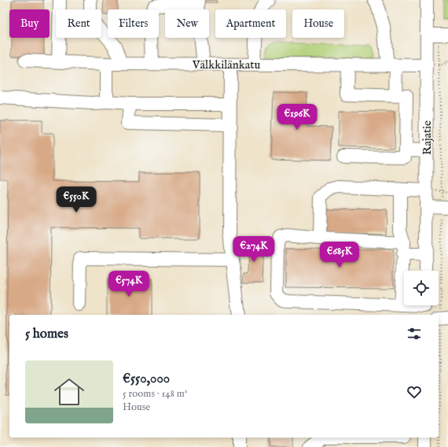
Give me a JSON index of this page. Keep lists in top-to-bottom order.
{
  "streets": {
    "street": ["Välkkilänkatu", "Rajatie"]
  },
  "crossings": [
    ["Välkkilänkatu", "Rajatie"]
  ],
  "page": {
    "chip": [
      "Buy",
      "Rent",
      "Filters",
      "New",
      "Apartment",
      "House"
    ],
    "price": [
      "€196K",
      "€550K",
      "€274K",
      "€685K",
      "€574K"
    ],
    "heading": "5 homes",
    "list": [
      {
        "name": "€550,000",
        "note": "5 rooms · 148 m² · House"
      }
    ]
  }
}
